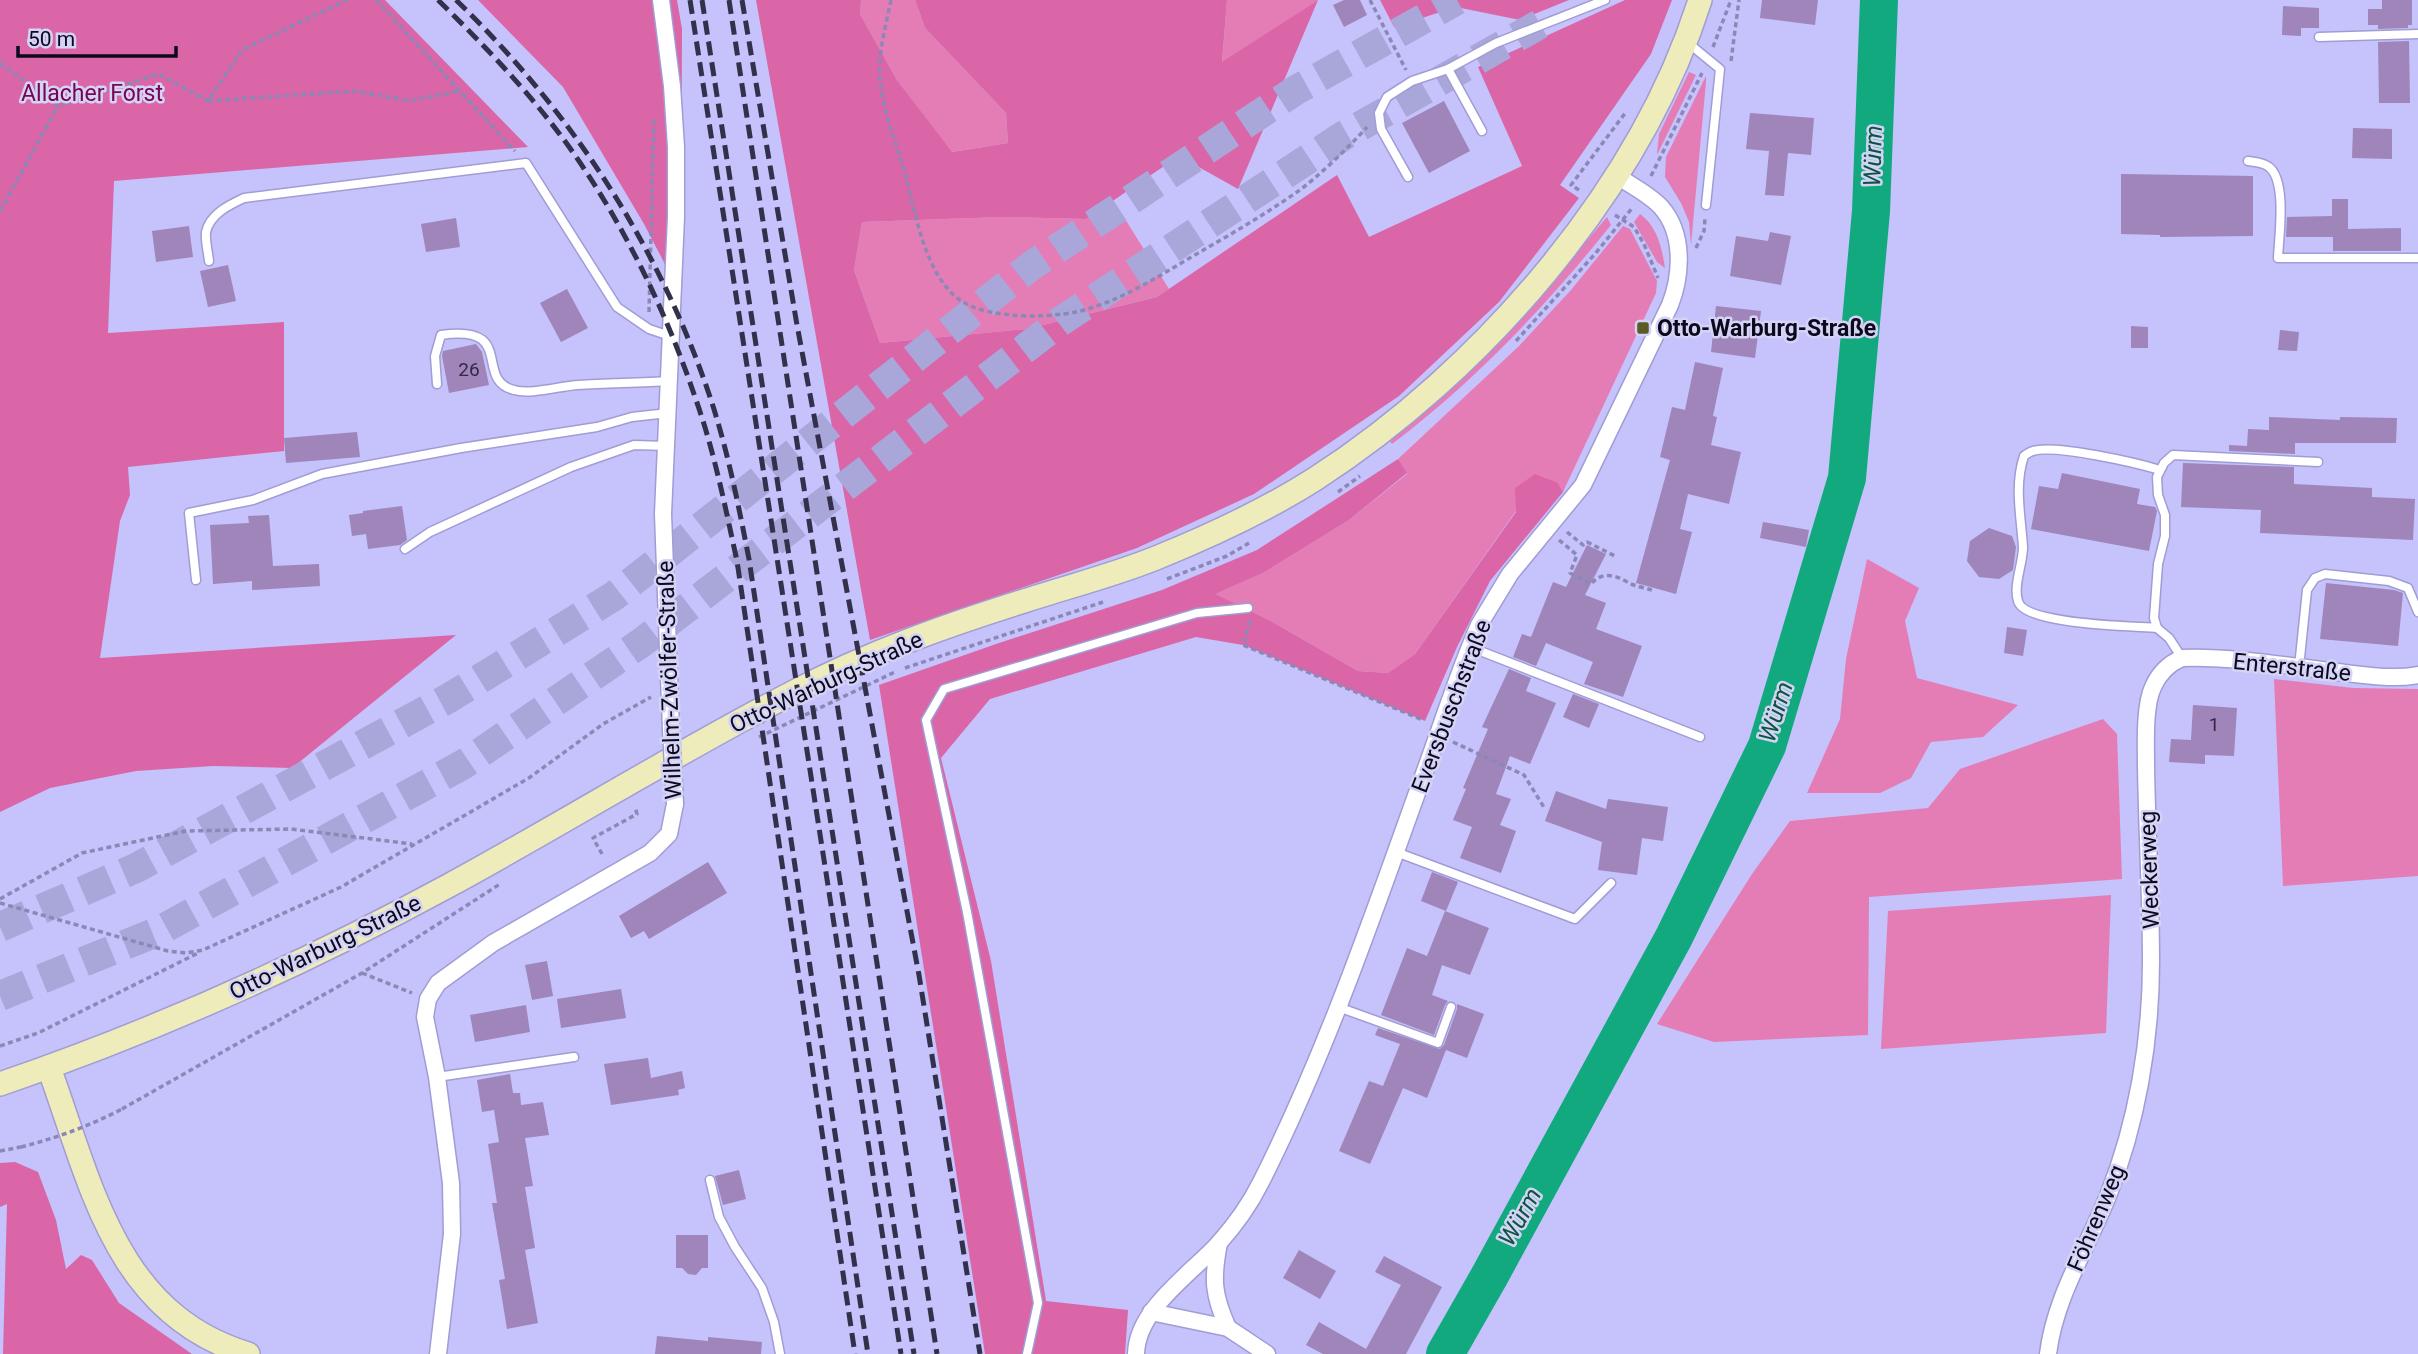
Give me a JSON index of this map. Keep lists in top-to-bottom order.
{
  "streets": {
    "main road": ["Otto-Warburg-Straße"],
    "street": [
      "Enterstraße",
      "Wilhelm-Zwölfer-Straße",
      "Eversbuschstraße",
      "Weckerweg",
      "Föhrenweg"
    ]
  },
  "crossings": [
    ["Enterstraße", "Weckerweg"],
    ["Otto-Warburg-Straße", "Eversbuschstraße"],
    ["Weckerweg", "Föhrenweg"]
  ],
  "water": ["Würm"],
  "parks": ["Allacher Forst"],
  "places": {
    "transit": ["Otto-Warburg-Straße"]
  },
  "house_numbers": ["26", "1"],
  "scale_bar": "50 m"
}
